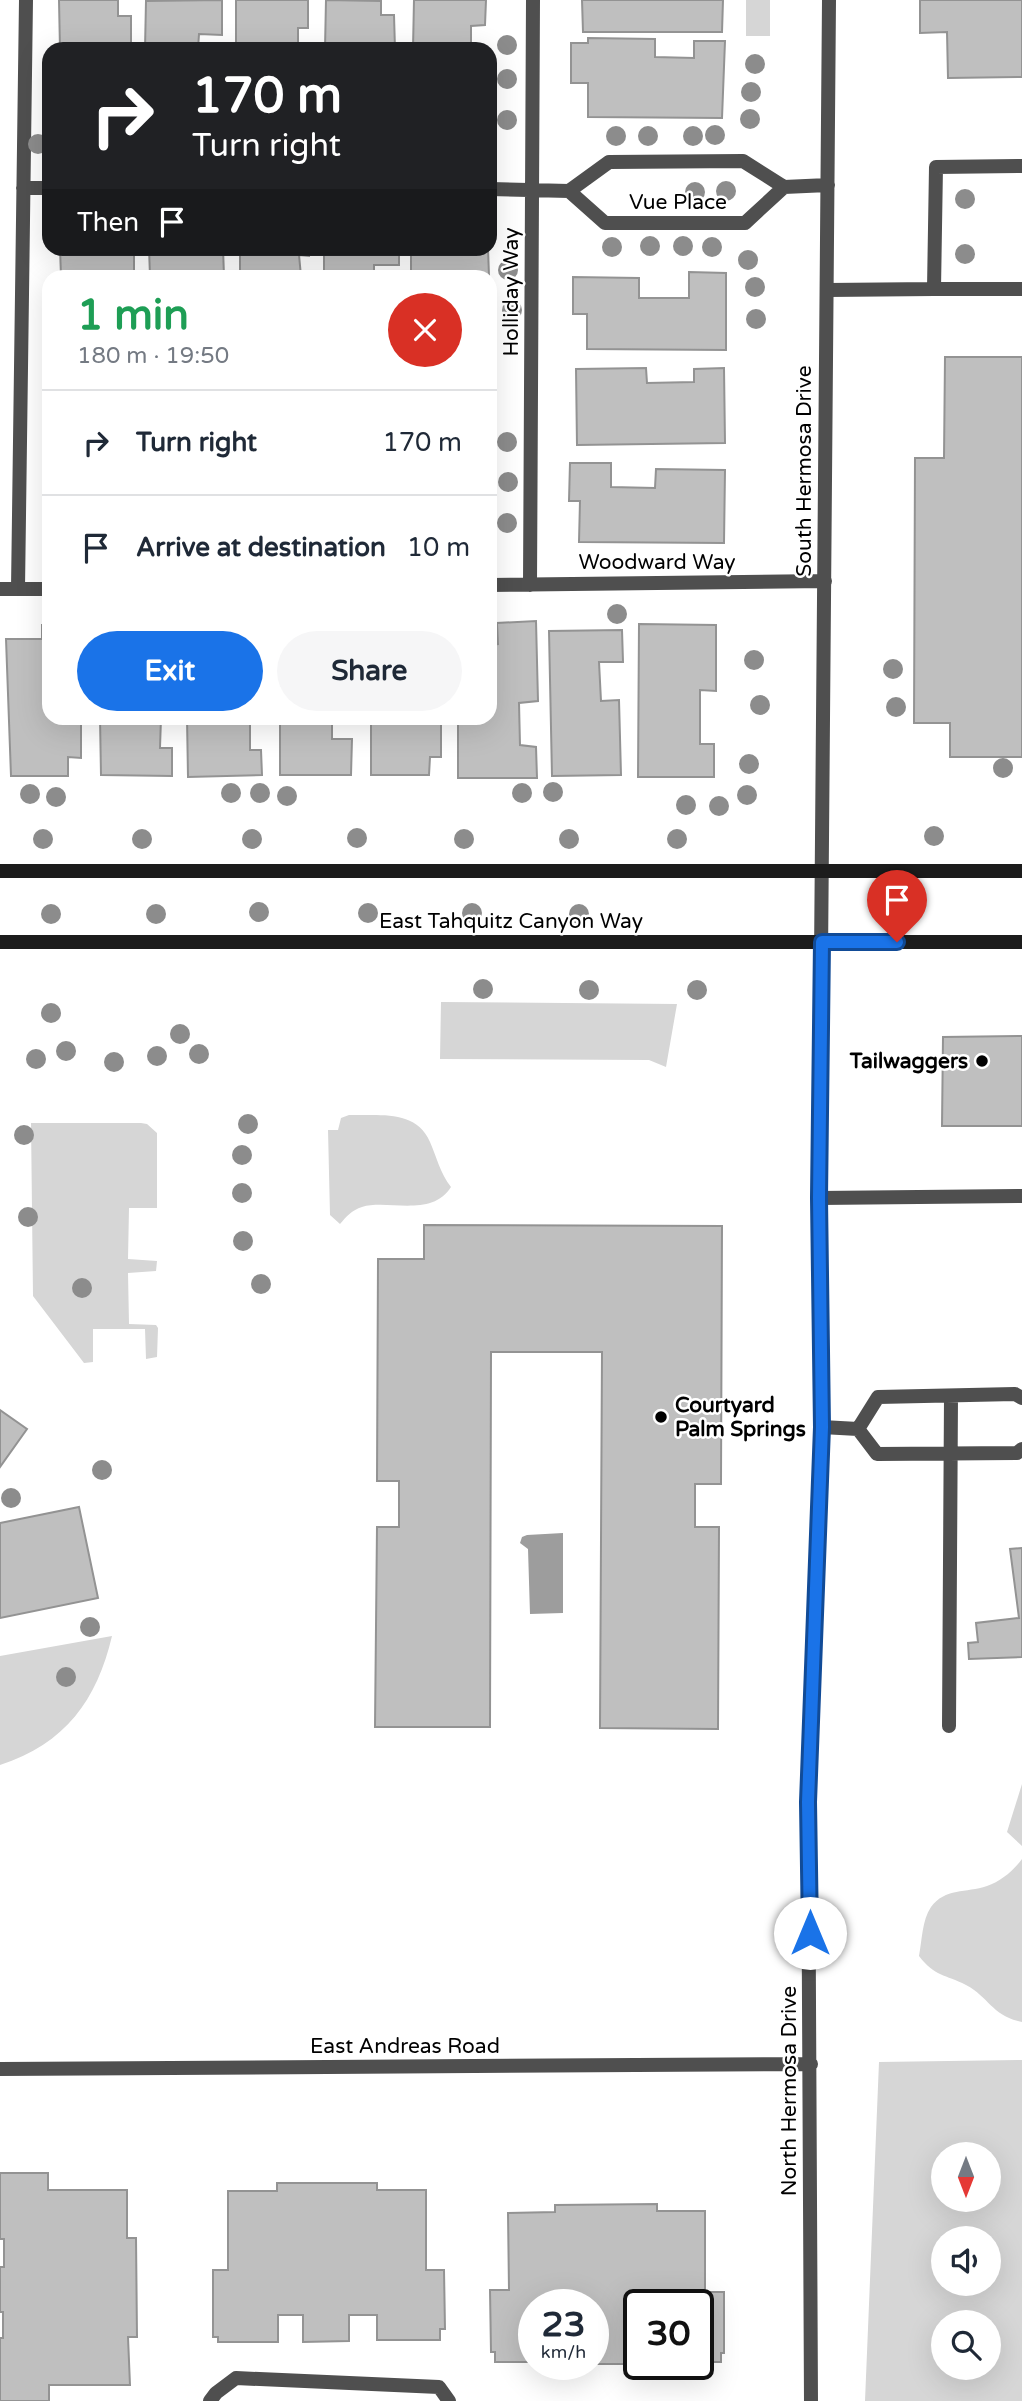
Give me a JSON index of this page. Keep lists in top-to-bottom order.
{
  "streets": {
    "main road": ["East Tahquitz Canyon Way"],
    "street": [
      "Vue Place",
      "Holliday Way",
      "South Hermosa Drive",
      "Woodward Way",
      "East Andreas Road",
      "North Hermosa Drive"
    ]
  },
  "crossings": [
    ["Holliday Way", "Woodward Way"],
    ["South Hermosa Drive", "Woodward Way"],
    ["South Hermosa Drive", "East Tahquitz Canyon Way"],
    ["South Hermosa Drive", "North Hermosa Drive"],
    ["East Tahquitz Canyon Way", "North Hermosa Drive"],
    ["East Andreas Road", "North Hermosa Drive"]
  ],
  "places": ["Tailwaggers", "Courtyard Palm Springs"],
  "north": "bottom",
  "page": {
    "turn": ["170 m", "Turn right"],
    "then": "Then",
    "heading": ["1 min", "180 m · 19:50"],
    "list": [
      {
        "name": "Turn right",
        "value": "170 m"
      },
      {
        "name": "Arrive at destination",
        "value": "10 m"
      }
    ],
    "buttons": ["Exit", "Share"],
    "speed": "23 km/h",
    "limit": "30"
  }
}
